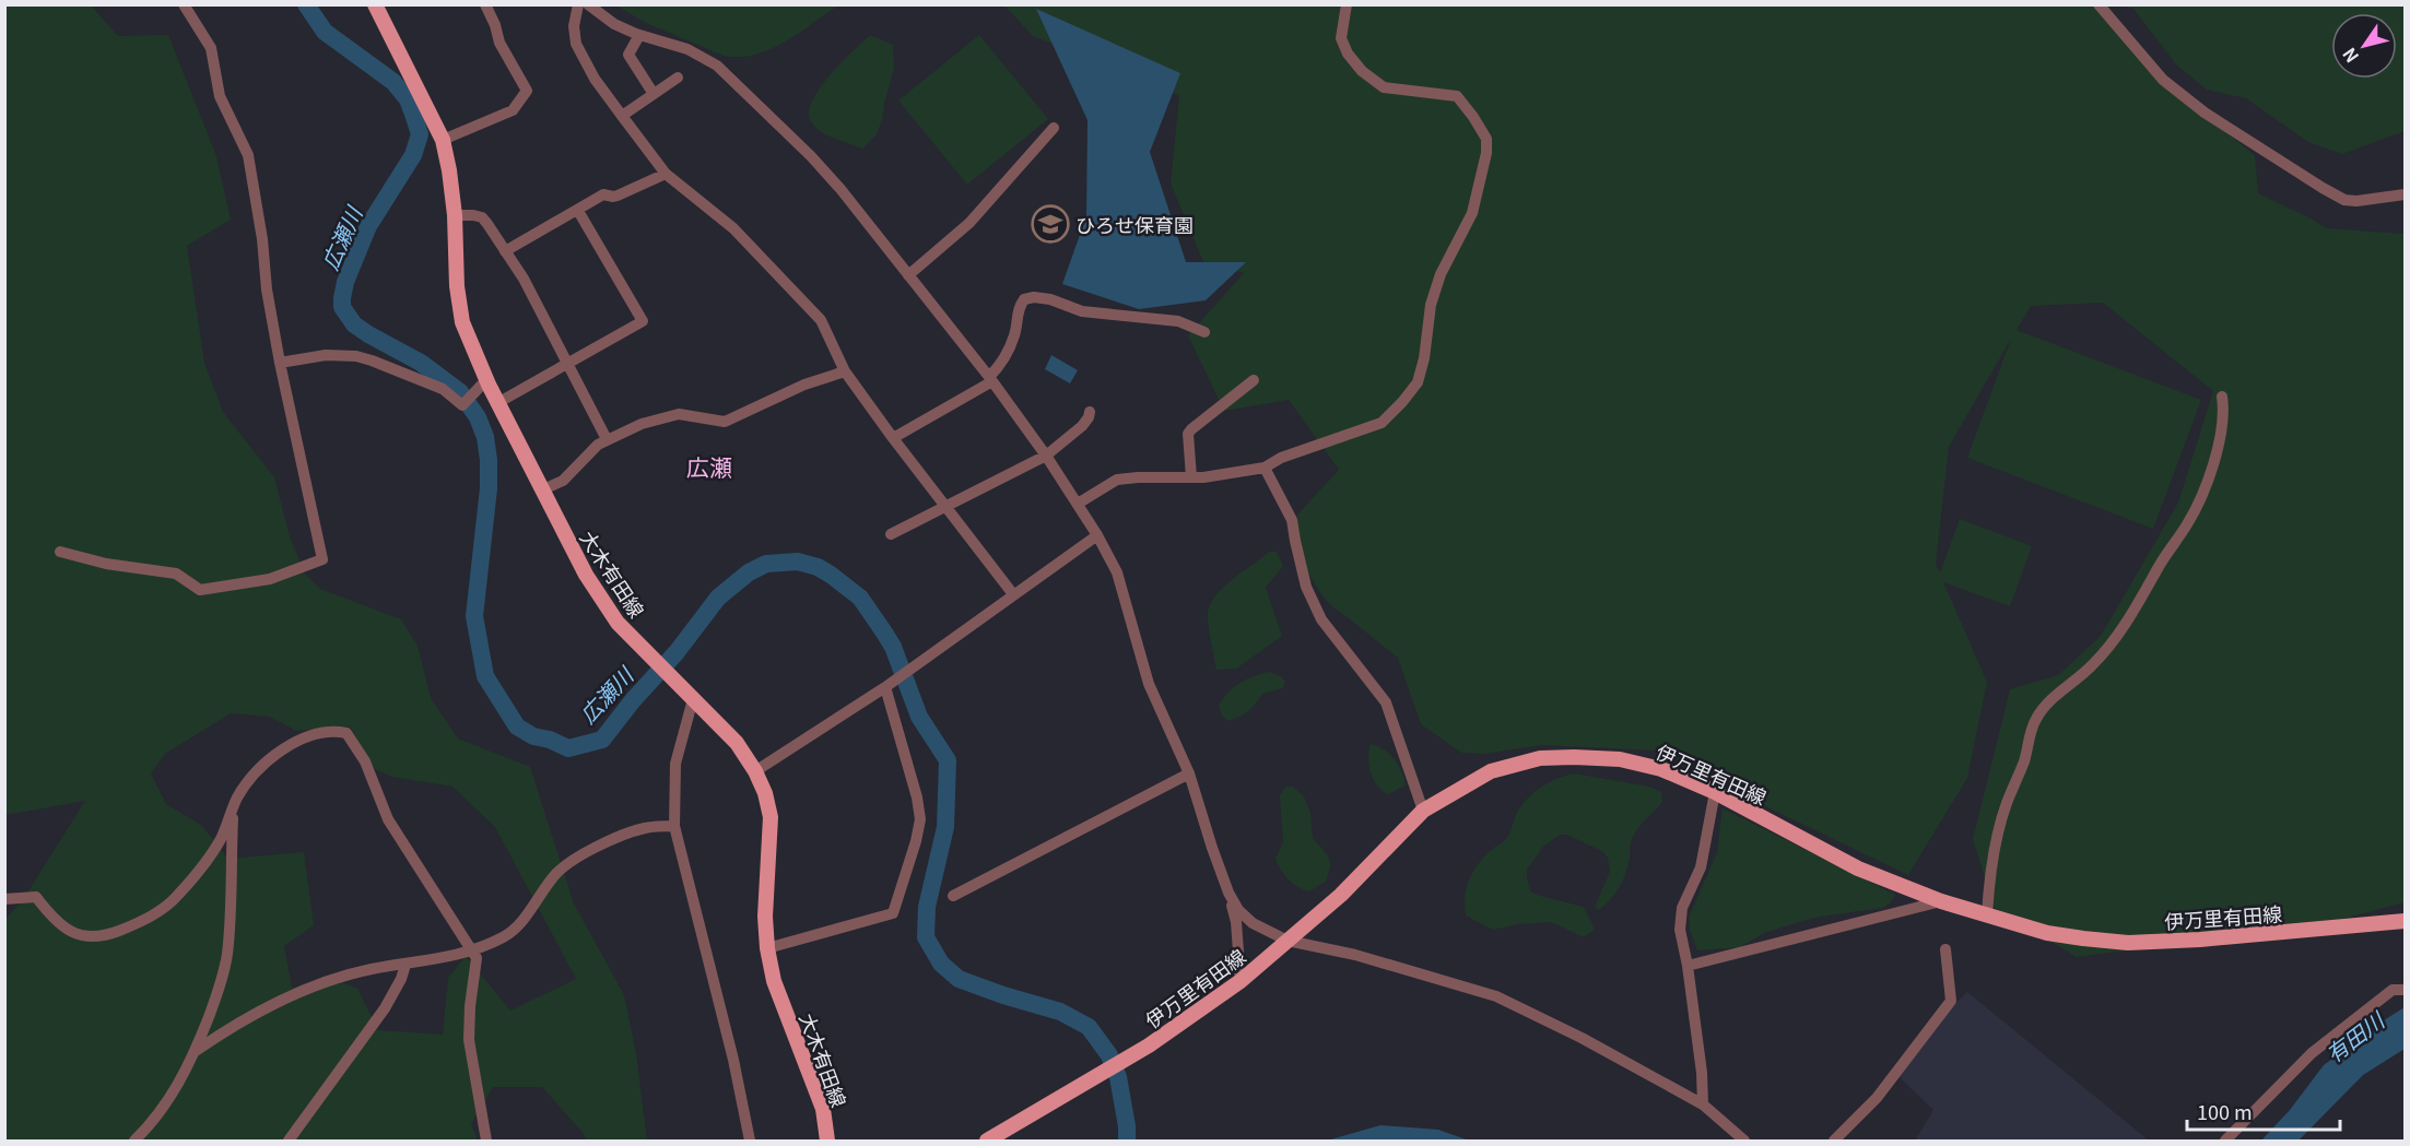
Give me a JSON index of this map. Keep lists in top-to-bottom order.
{
  "streets": {
    "main road": ["大木有田線", "伊万里有田線"]
  },
  "districts": ["広瀬"],
  "water": ["広瀬川", "有田川"],
  "places": {
    "school or university": ["ひろせ保育園"]
  },
  "scale_bar": "100 m",
  "north": "bottom left"
}
